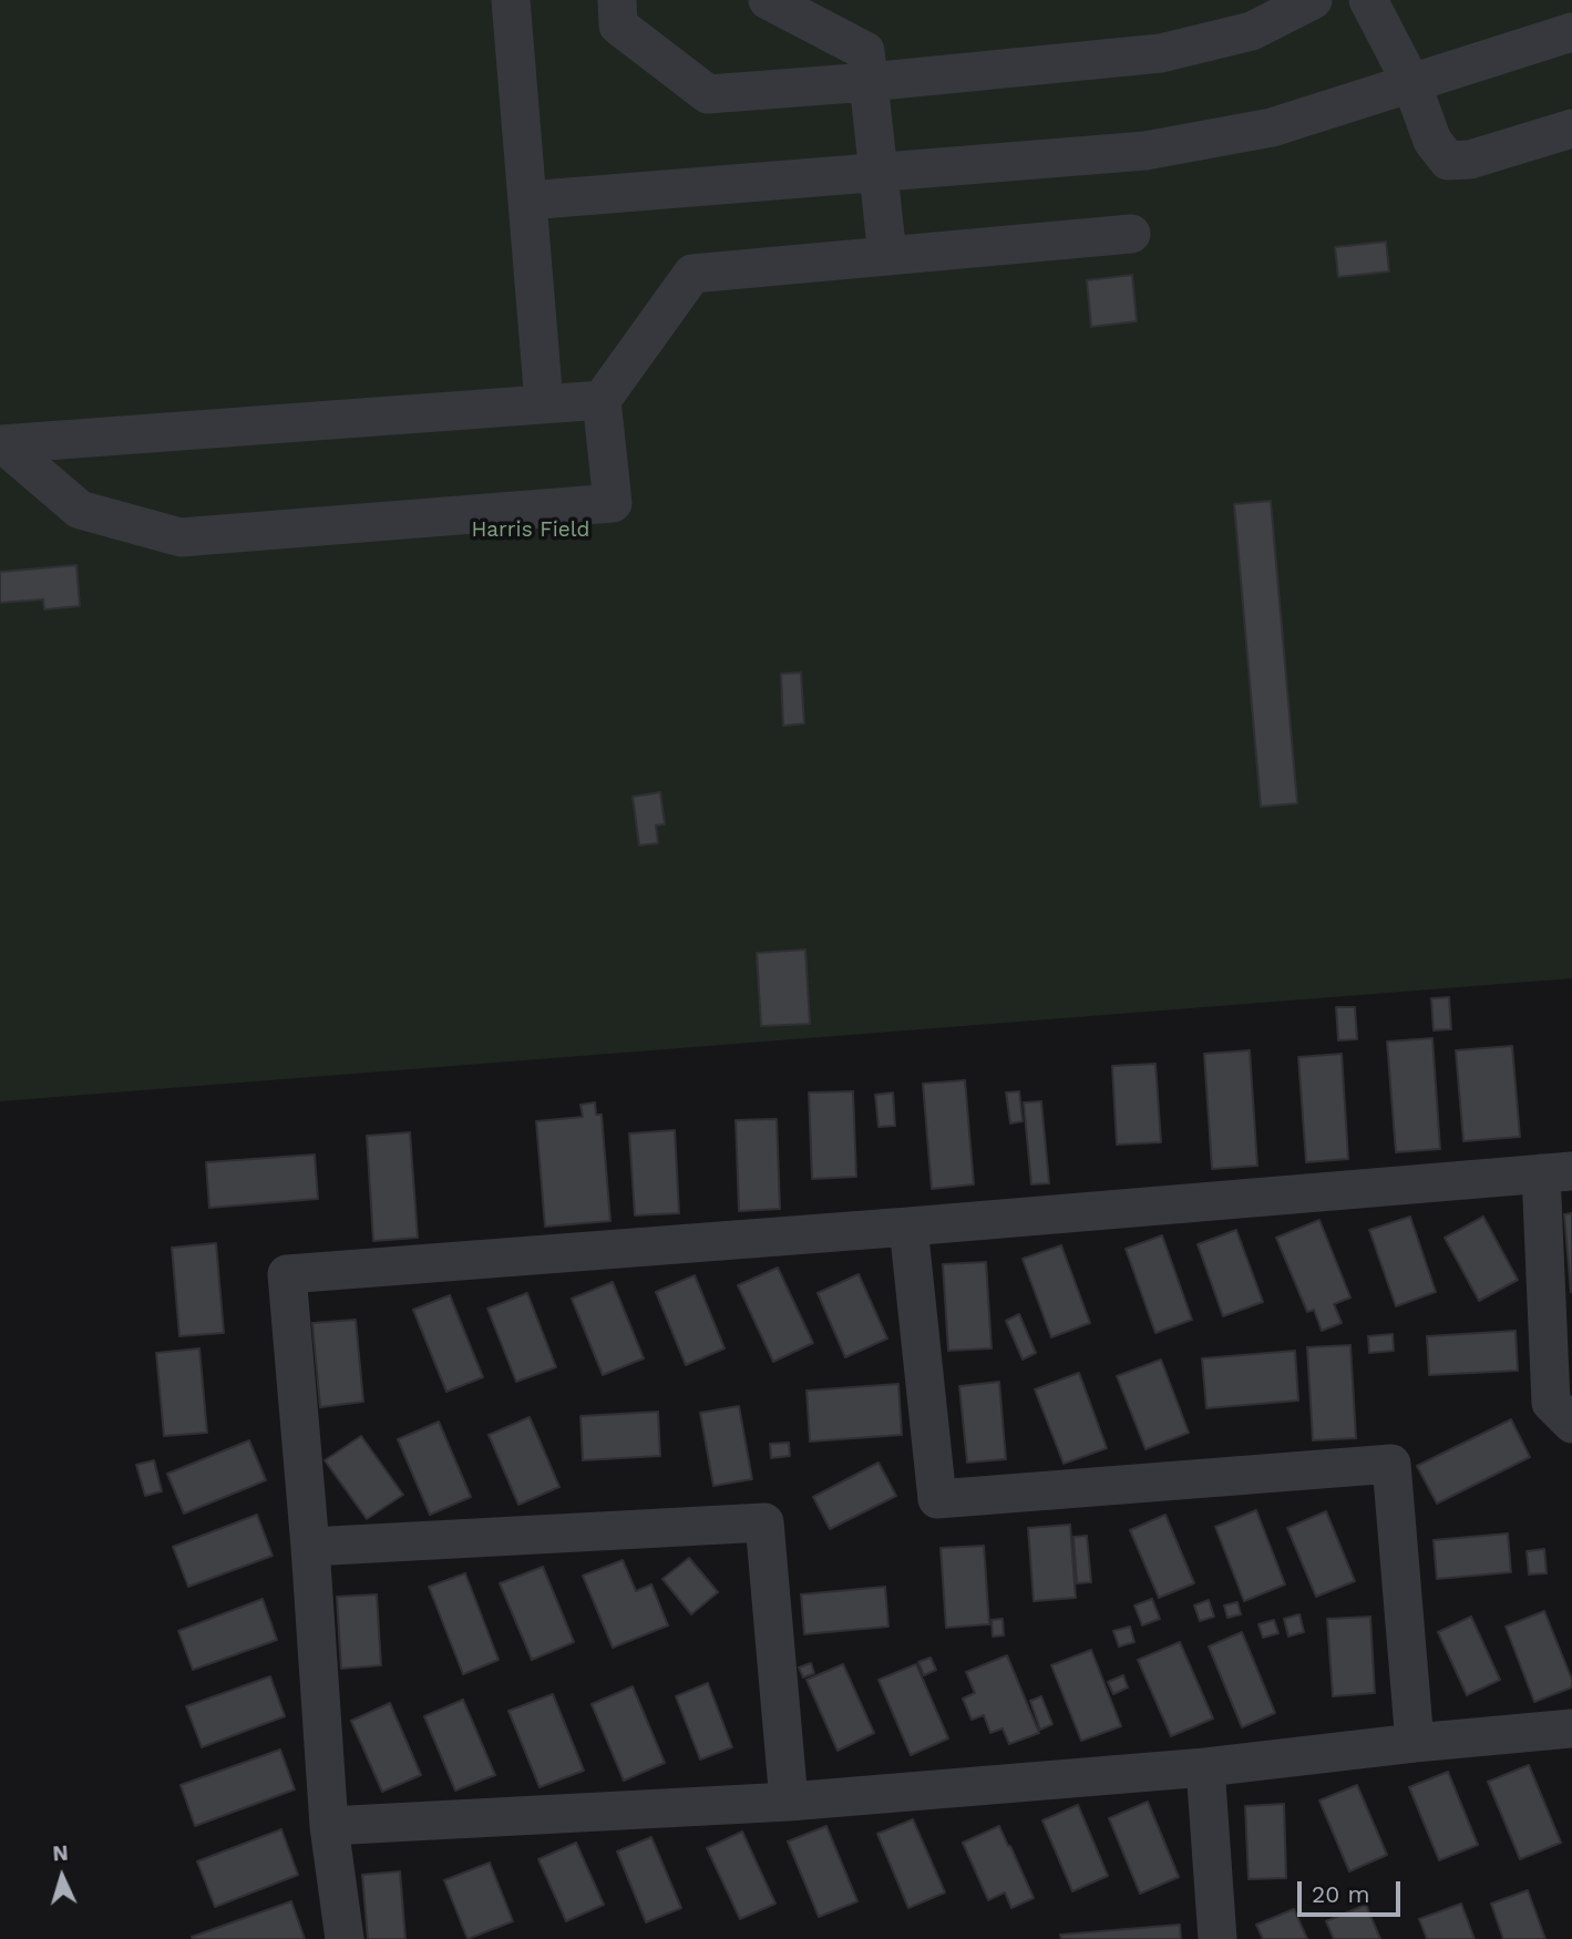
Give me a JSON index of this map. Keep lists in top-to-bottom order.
{
  "parks": ["Harris Field"],
  "scale_bar": "20 m",
  "north": "top"
}
